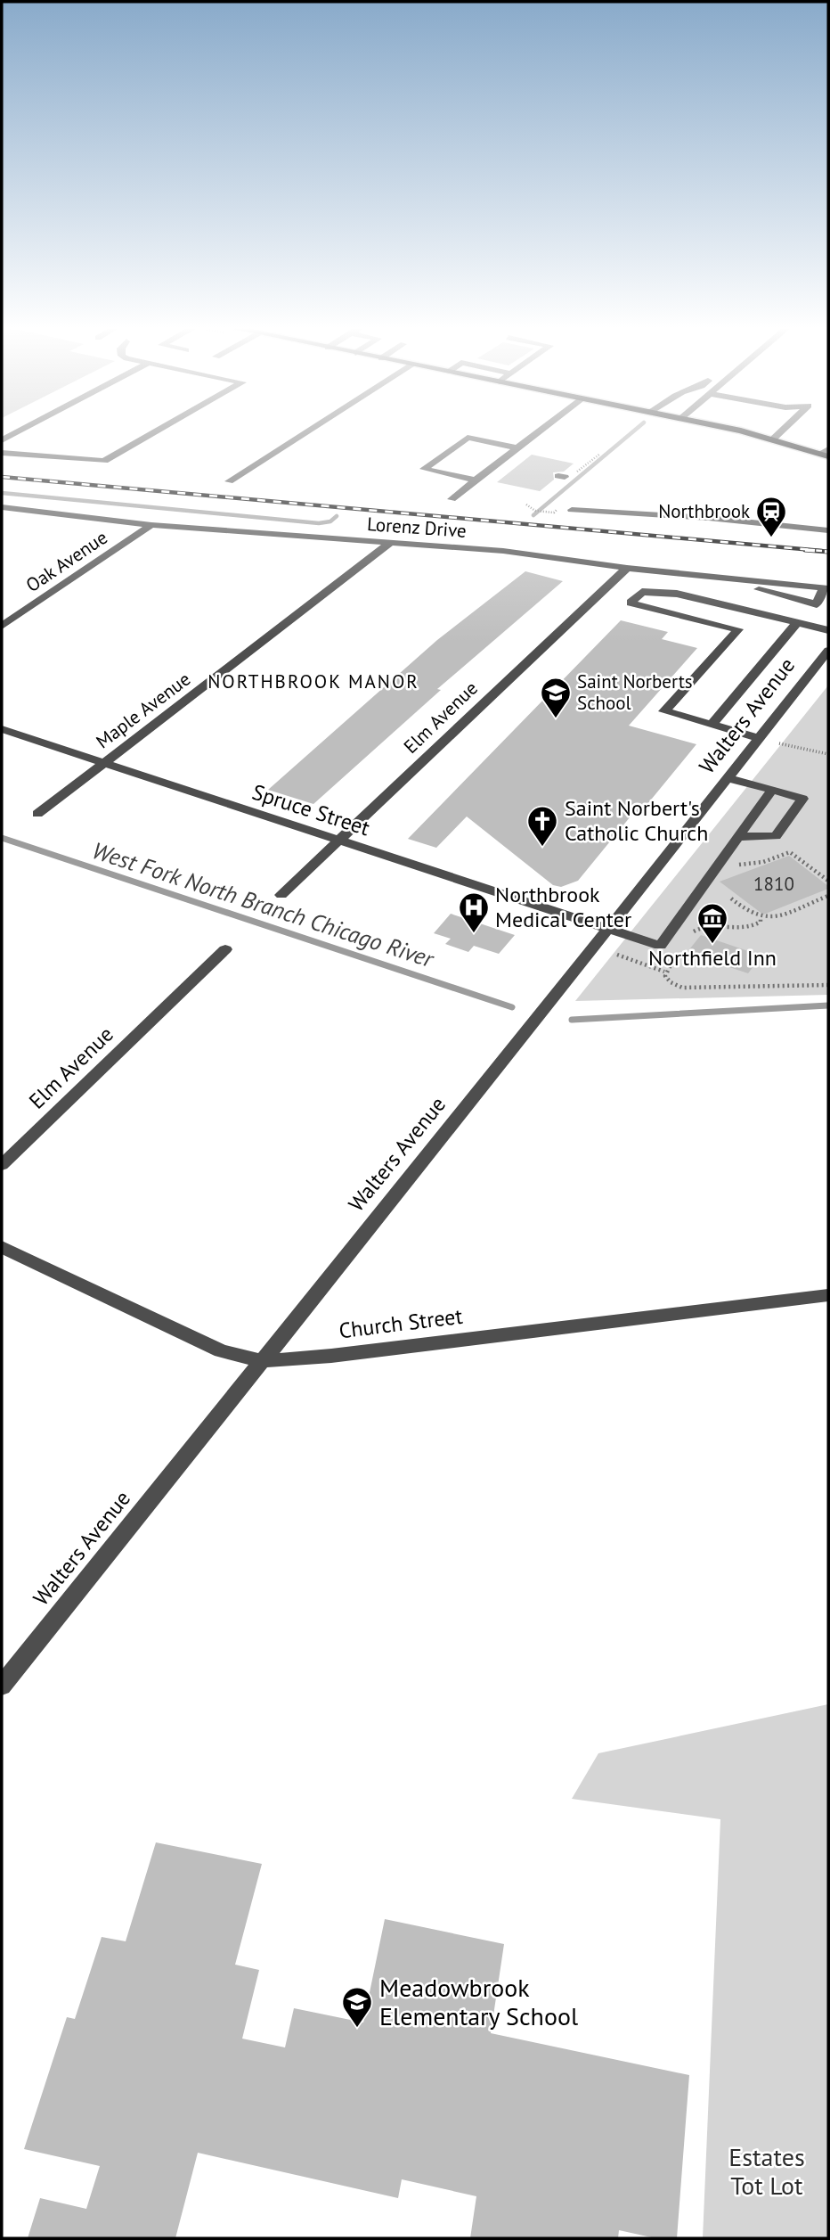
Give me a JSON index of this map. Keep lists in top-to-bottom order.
{
  "streets": {
    "street": [
      "Lorenz Drive",
      "Oak Avenue",
      "Maple Avenue",
      "Walters Avenue",
      "Elm Avenue",
      "Spruce Street",
      "Church Street"
    ]
  },
  "crossings": [
    ["Lorenz Drive", "Oak Avenue"],
    ["Lorenz Drive", "Maple Avenue"],
    ["Lorenz Drive", "Elm Avenue"],
    ["Maple Avenue", "Spruce Street"],
    ["Walters Avenue", "Spruce Street"],
    ["Walters Avenue", "Church Street"],
    ["Elm Avenue", "Spruce Street"]
  ],
  "districts": ["NORTHBROOK MANOR"],
  "water": ["West Fork North Branch Chicago River"],
  "parks": ["Estates Tot Lot"],
  "places": {
    "station": ["Northbrook"],
    "school or university": ["Saint Norberts School", "Meadowbrook Elementary School"],
    "church": ["Saint Norbert's Catholic Church"],
    "hospital": ["Northbrook Medical Center"],
    "museum": ["Northfield Inn"]
  },
  "house_numbers": ["1810"]
}
